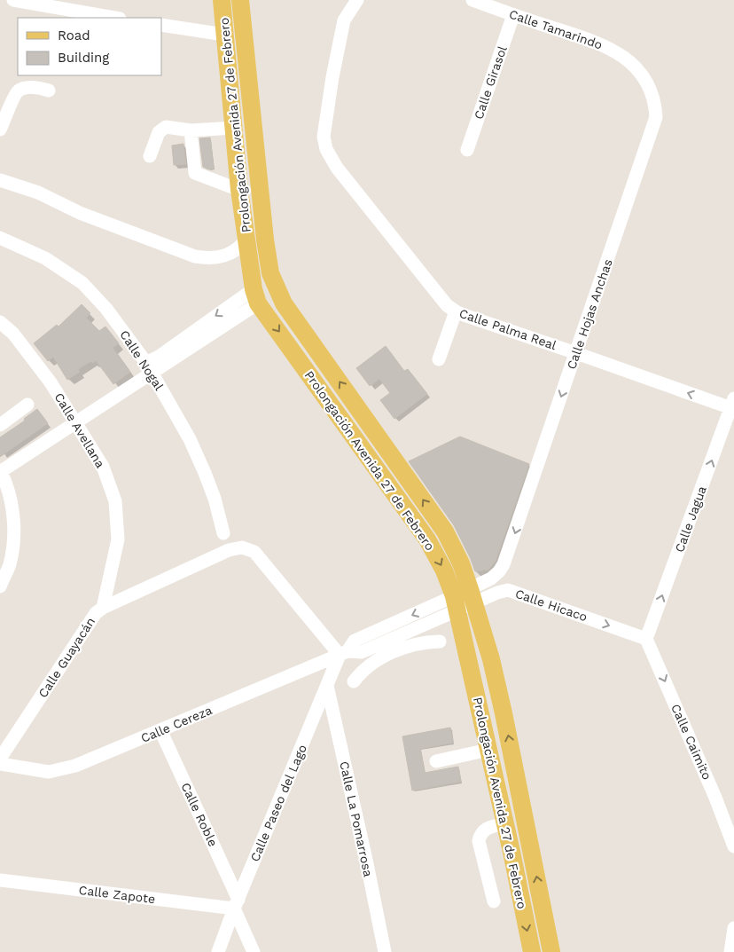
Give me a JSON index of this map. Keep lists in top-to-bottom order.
{
  "streets": {
    "main road": ["Prolongación Avenida 27 de Febrero"],
    "street": [
      "Calle Tamarindo",
      "Calle Girasol",
      "Calle Hojas Anchas",
      "Calle Palma Real",
      "Calle Nogal",
      "Calle Avellana",
      "Calle Jagua",
      "Calle Hicaco",
      "Calle Guayacán",
      "Calle Cereza",
      "Calle Caimito",
      "Calle Paseo del Lago",
      "Calle Roble",
      "Calle La Pomarrosa",
      "Calle Zapote"
    ]
  },
  "crossings": [
    ["Calle Tamarindo", "Calle Girasol"],
    ["Calle Tamarindo", "Calle Hojas Anchas"],
    ["Prolongación Avenida 27 de Febrero", "Calle Hicaco"],
    ["Prolongación Avenida 27 de Febrero", "Calle Cereza"],
    ["Calle Hojas Anchas", "Calle Palma Real"],
    ["Calle Palma Real", "Calle Jagua"],
    ["Calle Avellana", "Calle Guayacán"],
    ["Calle Jagua", "Calle Hicaco"],
    ["Calle Jagua", "Calle Caimito"],
    ["Calle Hicaco", "Calle Cereza"],
    ["Calle Hicaco", "Calle Caimito"],
    ["Calle Guayacán", "Calle Cereza"],
    ["Calle Guayacán", "Calle Paseo del Lago"],
    ["Calle Cereza", "Calle Paseo del Lago"],
    ["Calle Cereza", "Calle Roble"],
    ["Calle Paseo del Lago", "Calle Roble"],
    ["Calle Paseo del Lago", "Calle La Pomarrosa"],
    ["Calle Paseo del Lago", "Calle Zapote"],
    ["Calle Roble", "Calle Zapote"]
  ],
  "one_way": [
    "Calle Hojas Anchas",
    "Calle Jagua",
    "Calle Hicaco",
    "Calle Caimito"
  ],
  "legend": ["Road", "Building"]
}
